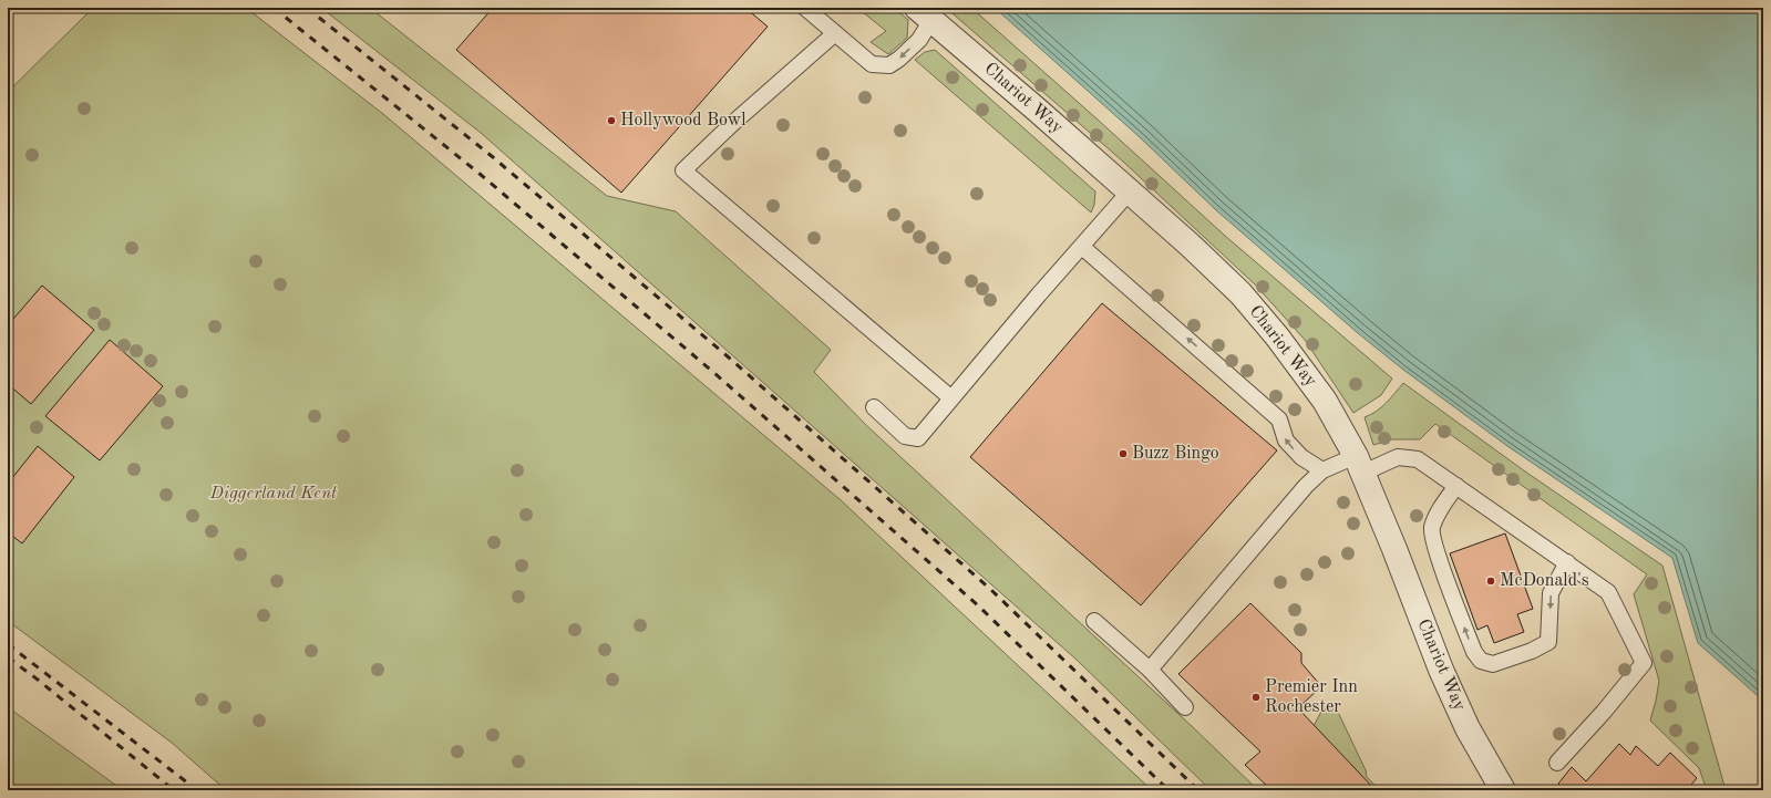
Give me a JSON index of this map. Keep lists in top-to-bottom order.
{
  "streets": {
    "street": ["Chariot Way"]
  },
  "parks": ["Diggerland Kent"],
  "places": [
    "Hollywood Bowl",
    "Buzz Bingo",
    "McDonald's",
    "Premier Inn Rochester"
  ]
}
